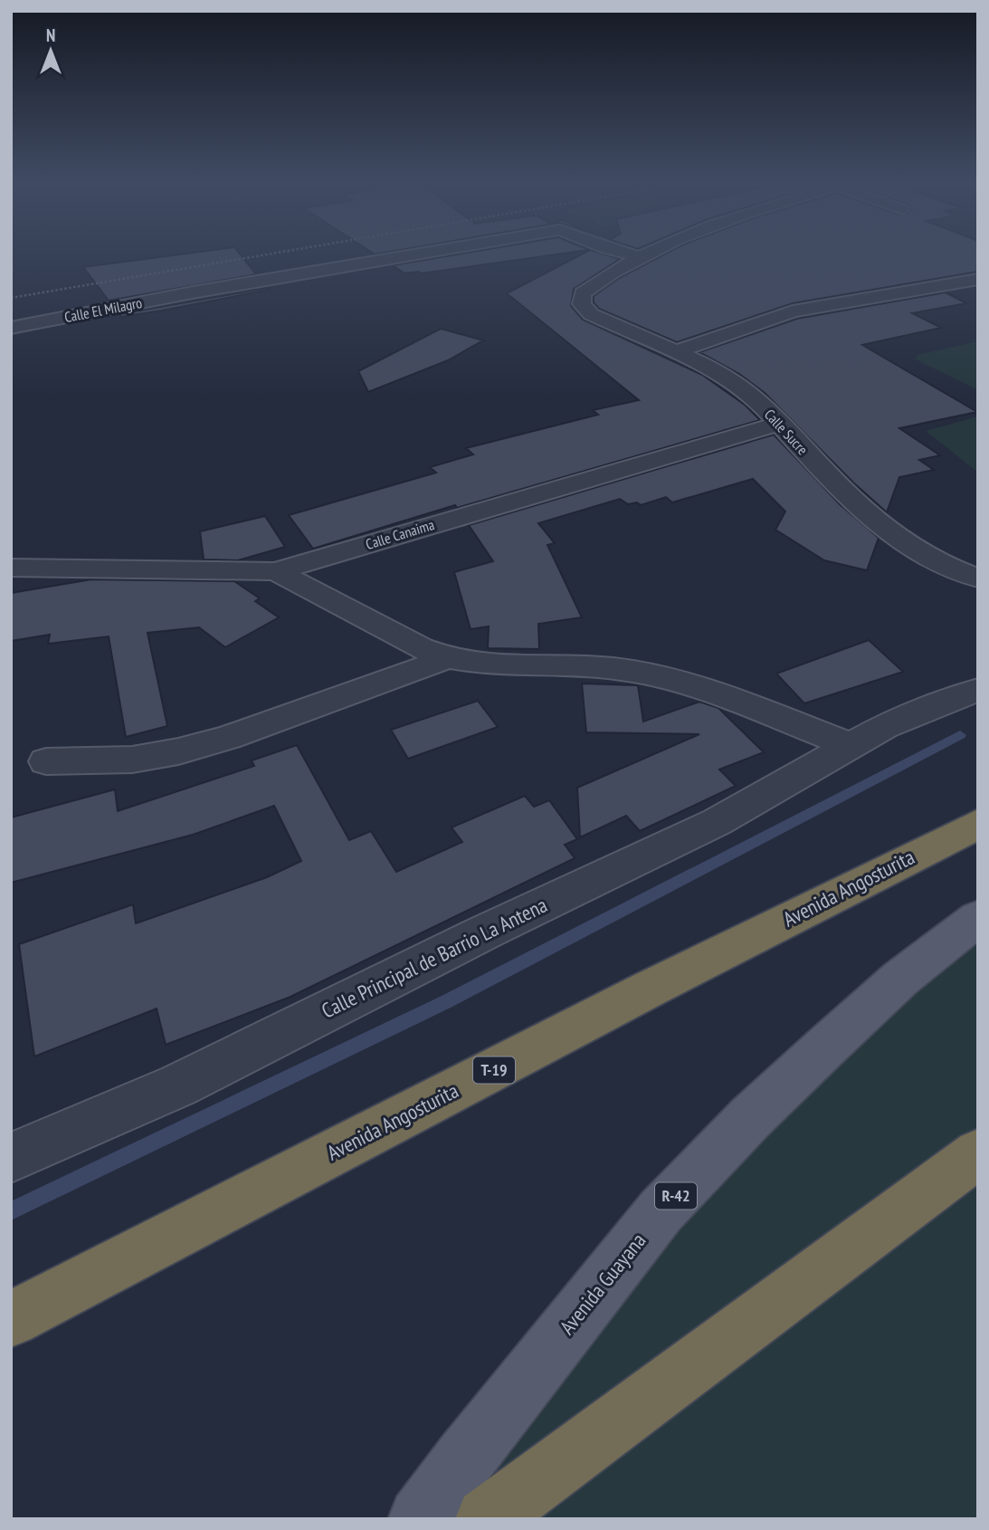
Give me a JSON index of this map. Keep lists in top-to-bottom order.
{
  "streets": {
    "highway": ["Avenida Angosturita", "T-19"],
    "main road": ["R-42", "Avenida Guayana"],
    "street": [
      "Calle El Milagro",
      "Calle Sucre",
      "Calle Canaima",
      "Calle Principal de Barrio La Antena"
    ]
  },
  "crossings": [
    ["Calle El Milagro", "Calle Sucre"],
    ["Calle Sucre", "Calle Canaima"]
  ],
  "north": "top"
}
